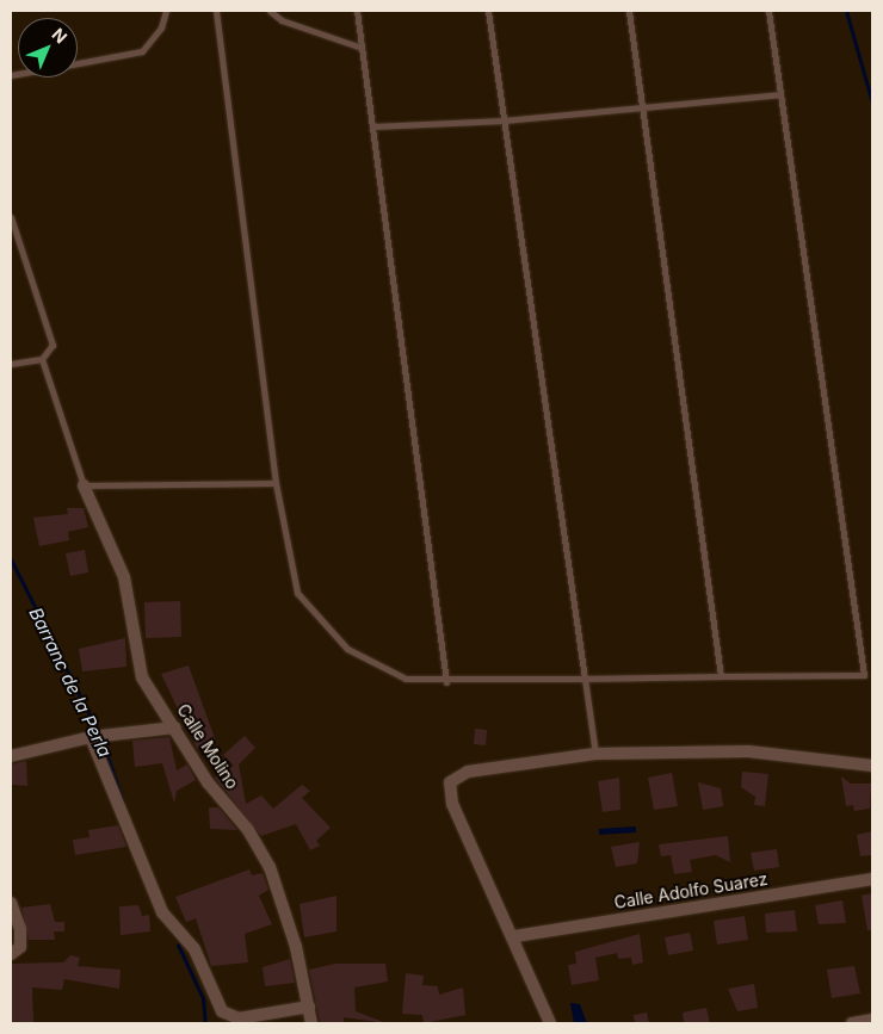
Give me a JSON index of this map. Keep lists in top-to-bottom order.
{
  "streets": {
    "street": ["Calle Molino", "Calle Adolfo Suarez"]
  },
  "water": ["Barranc de la Perla"],
  "north": "top right"
}
